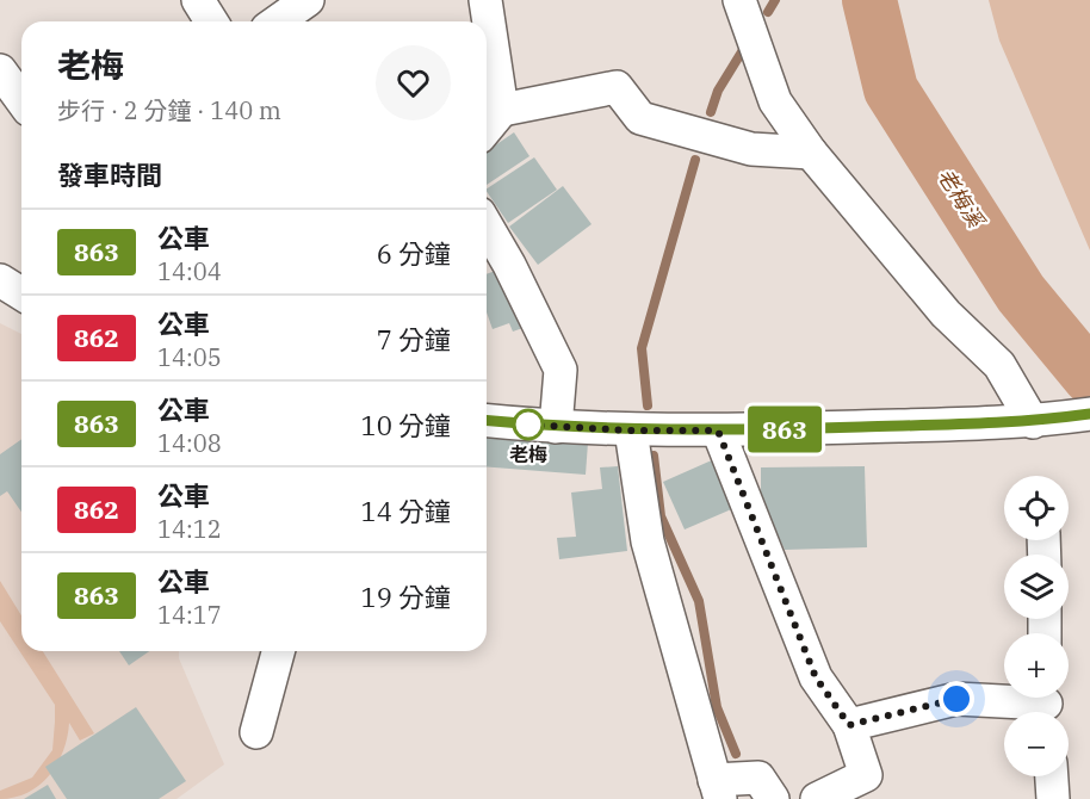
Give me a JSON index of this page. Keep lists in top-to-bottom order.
{
  "water": ["老梅溪"],
  "places": ["老梅"],
  "lines": ["bus line 863"],
  "page": {
    "on_map": "863",
    "heading": [
      ["老梅", "步行 · 2 分鐘 · 140 m"],
      "發車時間"
    ],
    "list": [
      {
        "mark": "863",
        "name": "公車",
        "note": "14:04",
        "value": "6 分鐘"
      },
      {
        "mark": "862",
        "name": "公車",
        "note": "14:05",
        "value": "7 分鐘"
      },
      {
        "mark": "863",
        "name": "公車",
        "note": "14:08",
        "value": "10 分鐘"
      },
      {
        "mark": "862",
        "name": "公車",
        "note": "14:12",
        "value": "14 分鐘"
      },
      {
        "mark": "863",
        "name": "公車",
        "note": "14:17",
        "value": "19 分鐘"
      }
    ],
    "map_buttons": ["+", "−"]
  }
}
